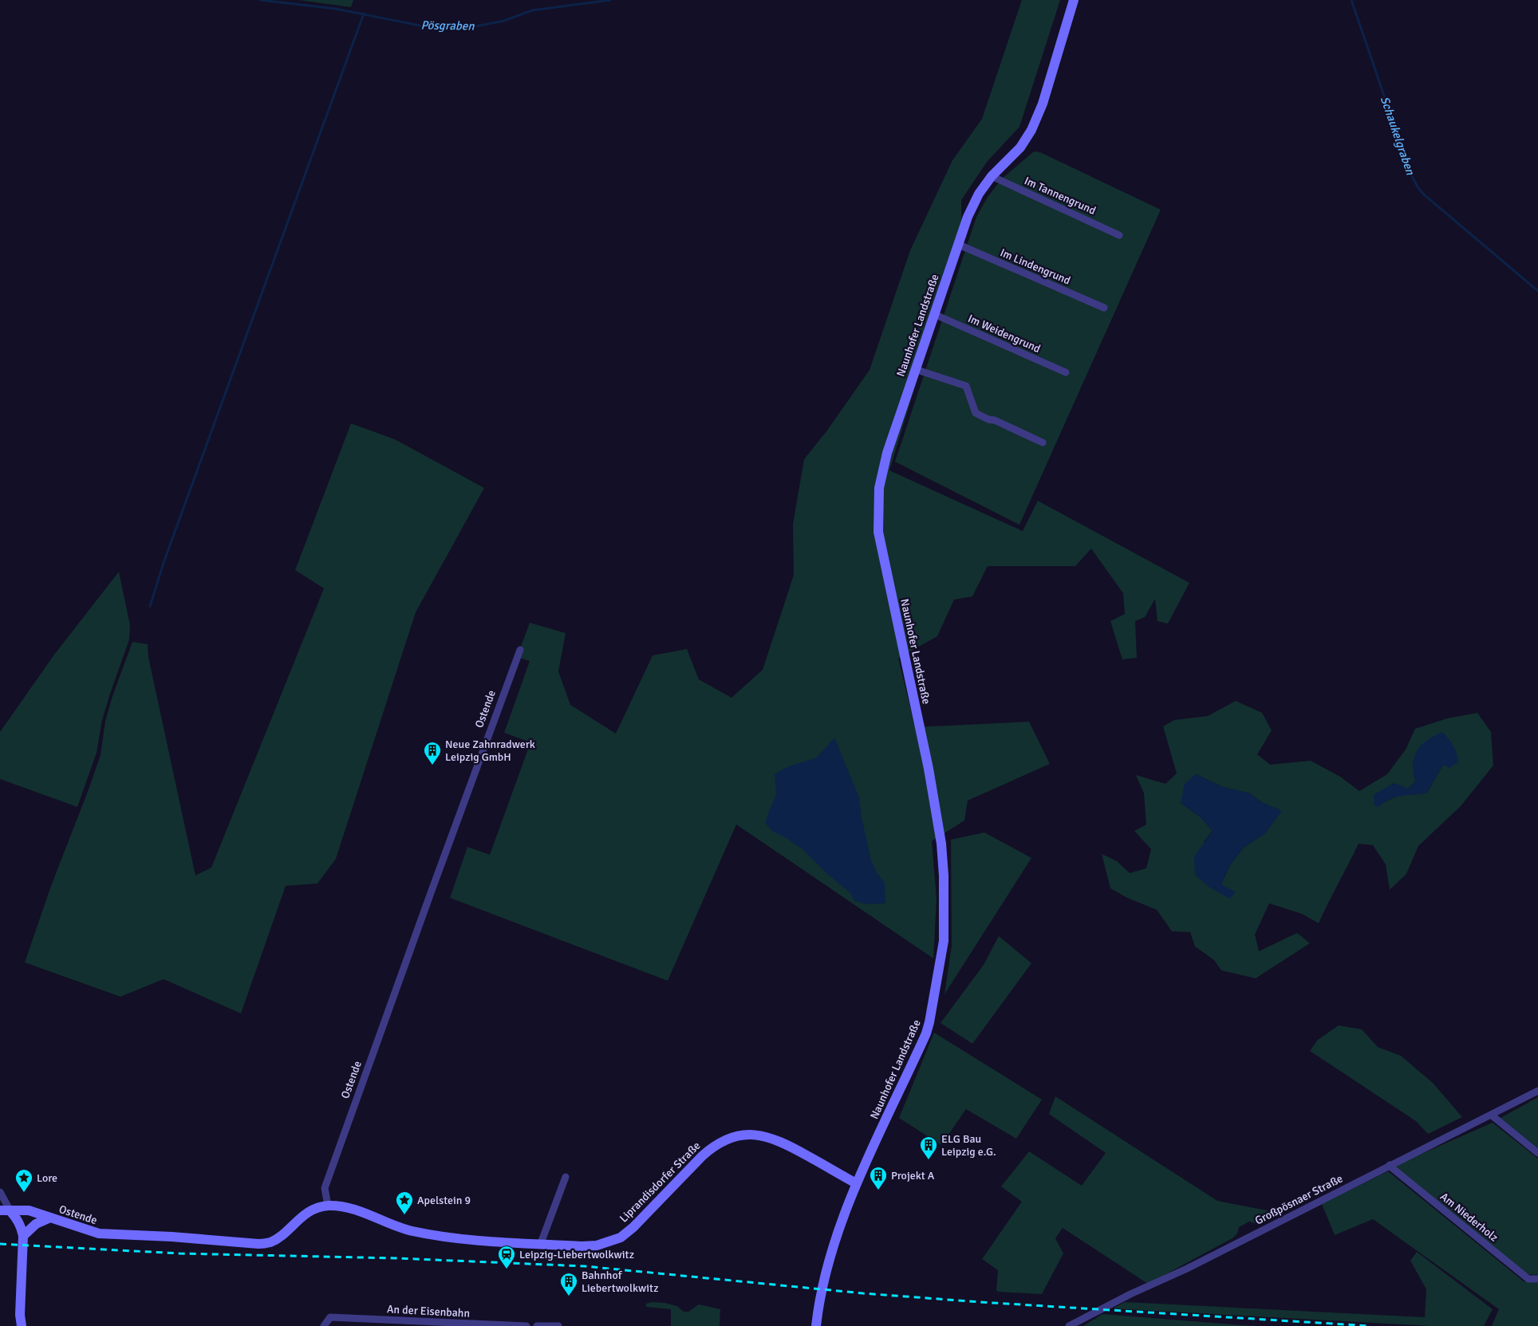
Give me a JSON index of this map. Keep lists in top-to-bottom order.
{
  "streets": {
    "street": [
      "Im Tannengrund",
      "Im Lindengrund",
      "Naunhofer Landstraße",
      "Im Weidengrund",
      "Ostende",
      "Liprandisdorfer Straße",
      "Großpösnaer Straße",
      "Am Niederholz",
      "An der Eisenbahn"
    ]
  },
  "crossings": [
    ["Im Tannengrund", "Naunhofer Landstraße"],
    ["Im Lindengrund", "Naunhofer Landstraße"],
    ["Naunhofer Landstraße", "Im Weidengrund"],
    ["Naunhofer Landstraße", "Liprandisdorfer Straße"],
    ["Ostende", "Liprandisdorfer Straße"],
    ["Großpösnaer Straße", "Am Niederholz"]
  ],
  "water": ["Pösgraben", "Schaukelgraben"],
  "places": {
    "building": [
      "Neue Zahnradwerk Leipzig GmbH",
      "ELG Bau Leipzig e.G.",
      "Projekt A",
      "Bahnhof Liebertwolkwitz"
    ],
    "place": ["Lore", "Apelstein 9"],
    "station": ["Leipzig-Liebertwolkwitz"]
  }
}
